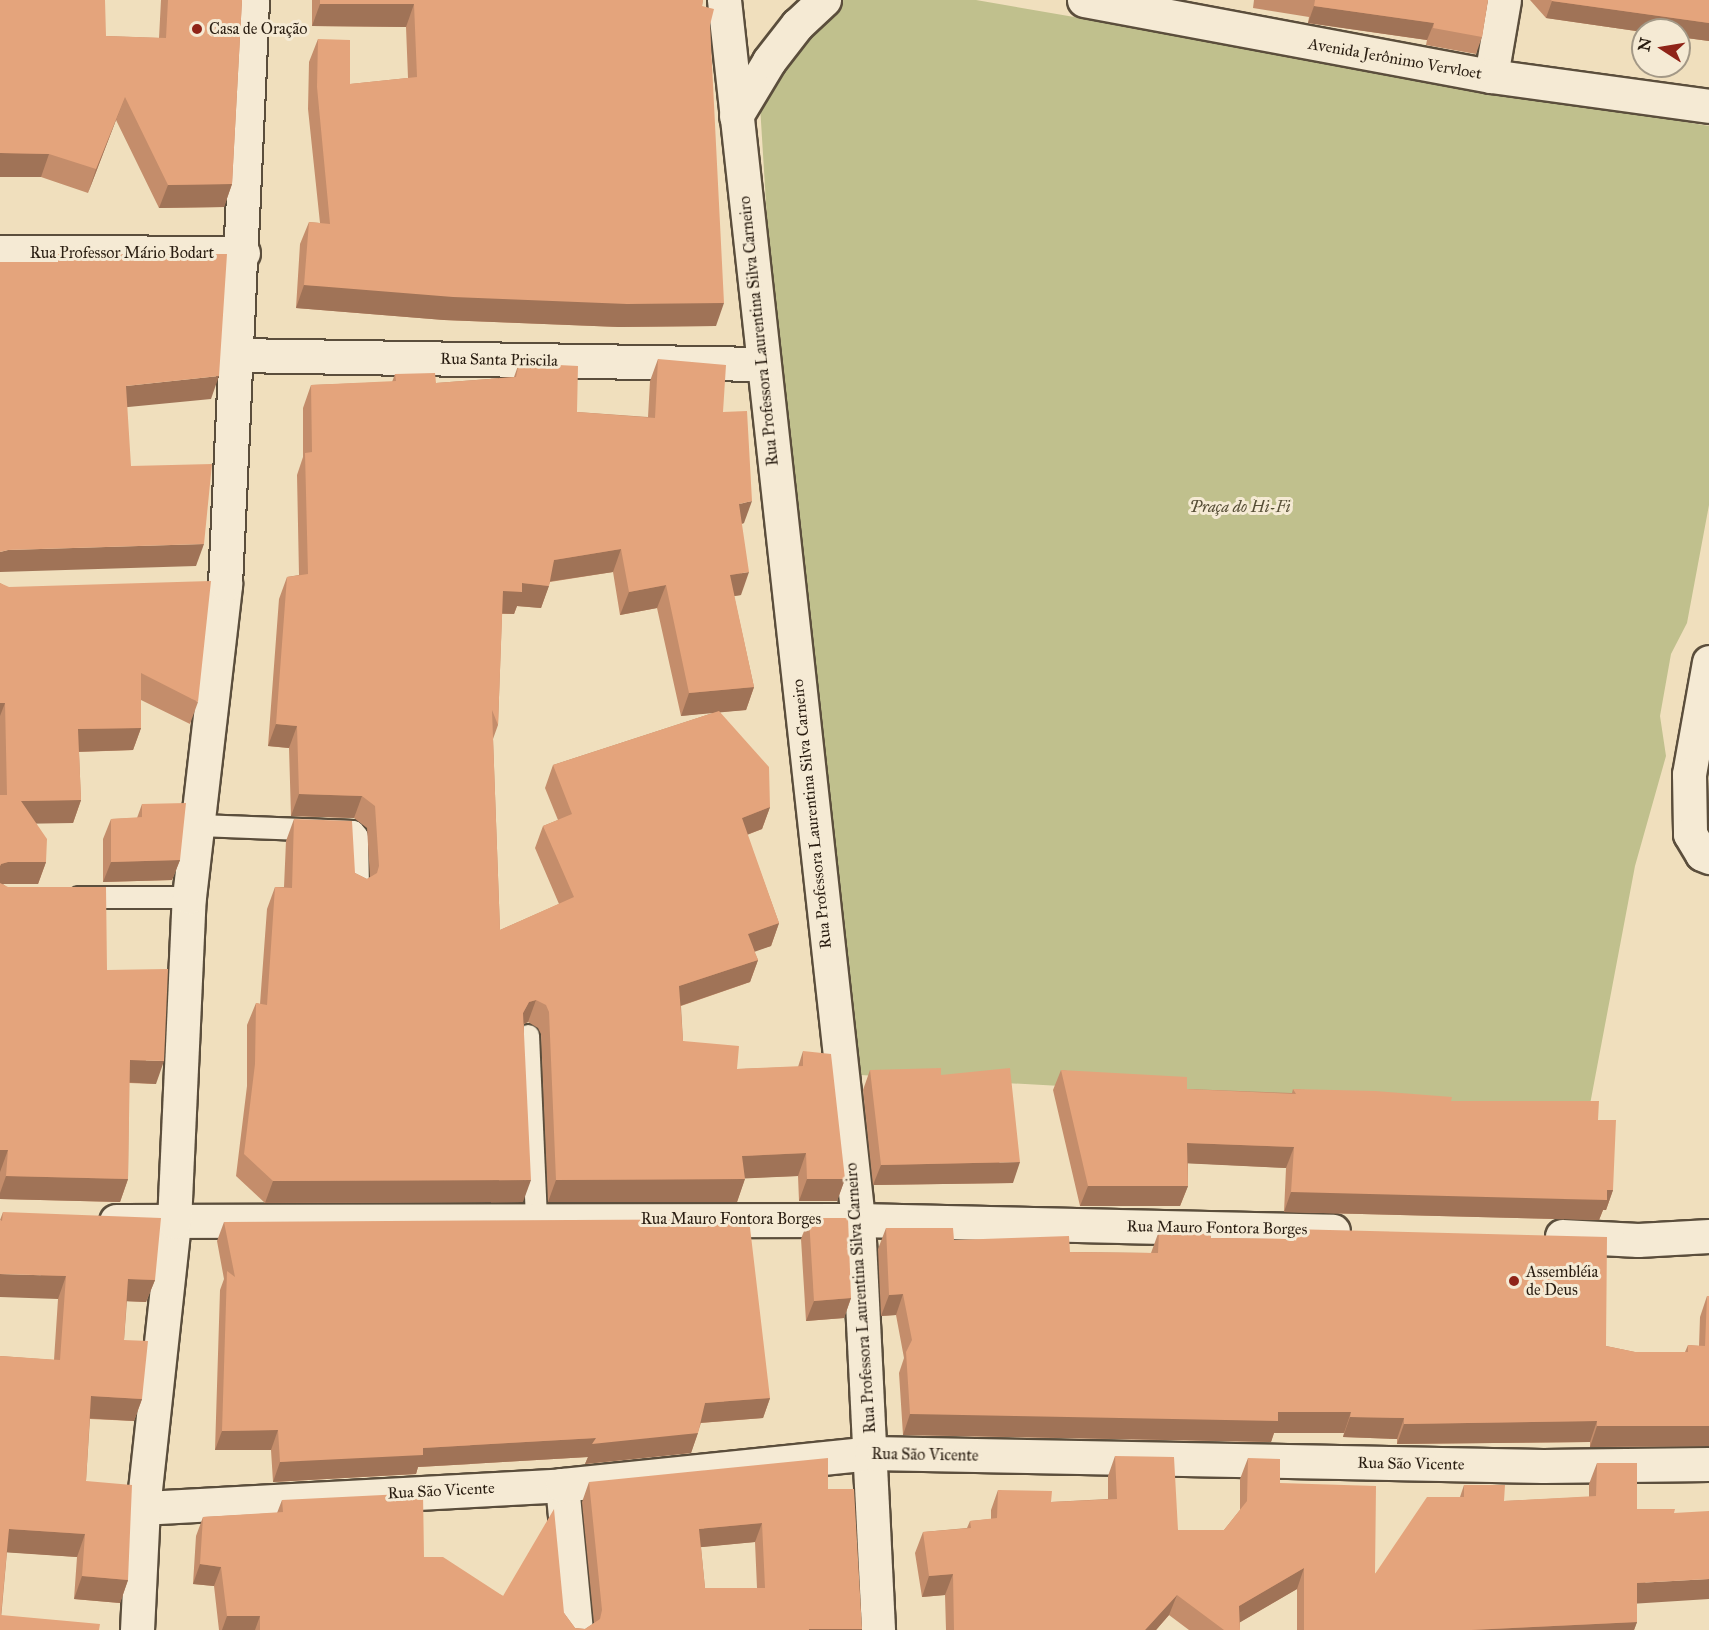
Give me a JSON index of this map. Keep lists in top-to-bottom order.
{
  "streets": {
    "street": [
      "Avenida Jerônimo Vervloet",
      "Rua Professor Mário Bodart",
      "Rua Professora Laurentina Silva Carneiro",
      "Rua Santa Priscila",
      "Rua Mauro Fontora Borges",
      "Rua São Vicente"
    ]
  },
  "crossings": [
    ["Rua Professora Laurentina Silva Carneiro", "Rua Santa Priscila"],
    ["Rua Professora Laurentina Silva Carneiro", "Rua Mauro Fontora Borges"],
    ["Rua Professora Laurentina Silva Carneiro", "Rua São Vicente"]
  ],
  "parks": ["Praça do Hi-Fi"],
  "places": ["Casa de Oração", "Assembléia de Deus"],
  "north": "left"
}
